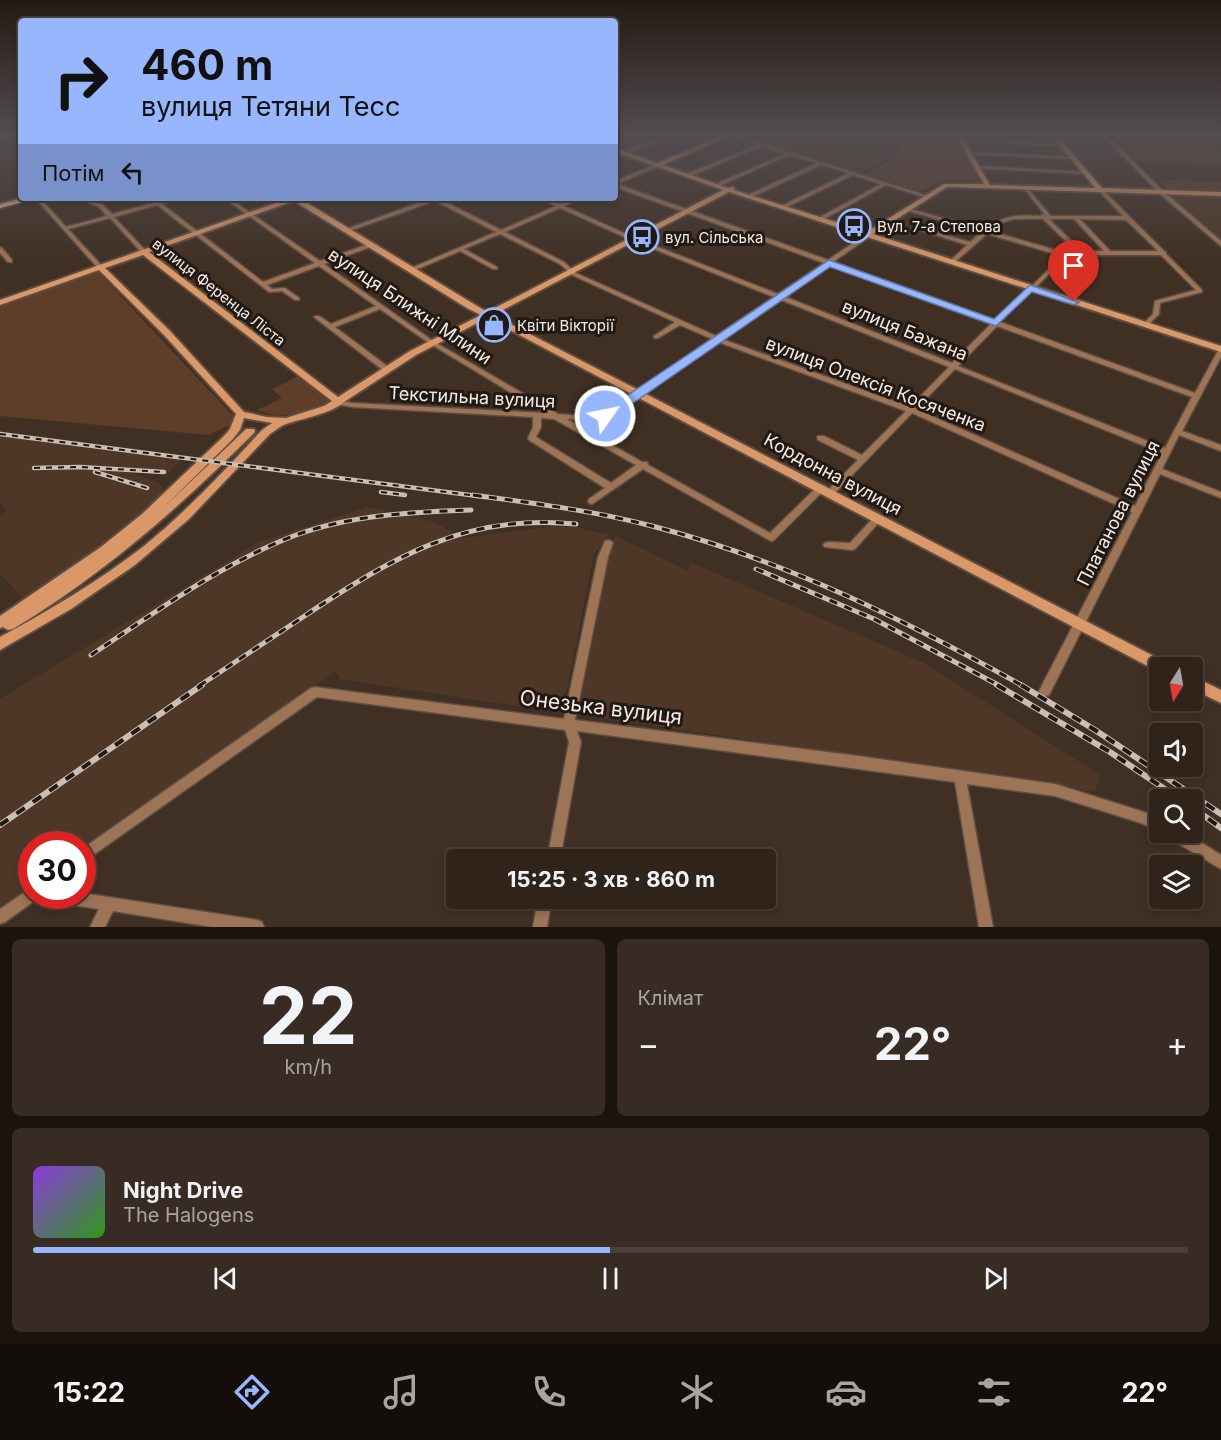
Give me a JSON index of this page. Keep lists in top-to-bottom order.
{
  "streets": {
    "street": [
      "вулиця Ференца Ліста",
      "вулиця Ближні Млини",
      "вулиця Бажана",
      "вулиця Олексія Косяченка",
      "Текстильна вулиця",
      "Кордонна вулиця",
      "Платанова вулиця",
      "Онезька вулиця"
    ]
  },
  "crossings": [
    ["вулиця Ференца Ліста", "Текстильна вулиця"],
    ["вулиця Ближні Млини", "Текстильна вулиця"],
    ["вулиця Ближні Млини", "Кордонна вулиця"],
    ["вулиця Бажана", "Платанова вулиця"],
    ["вулиця Олексія Косяченка", "Платанова вулиця"],
    ["Текстильна вулиця", "Кордонна вулиця"],
    ["Кордонна вулиця", "Платанова вулиця"]
  ],
  "places": {
    "bus stop": ["Вул. 7-а Степова", "вул. Сiльська"],
    "shop": ["Квіти Вікторії"]
  },
  "north": "bottom",
  "page": {
    "turn": ["460 m", "вулиця Тетяни Тесс"],
    "then": "Потім",
    "limit": "30",
    "trip": "15:25 · 3 хв · 860 m",
    "tile": [
      ["22", "km/h"],
      "Клімат"
    ],
    "heat": ["−", "22°", "+"],
    "song": ["Night Drive", "The Halogens"],
    "tabs": ["15:22", "22°"]
  }
}
